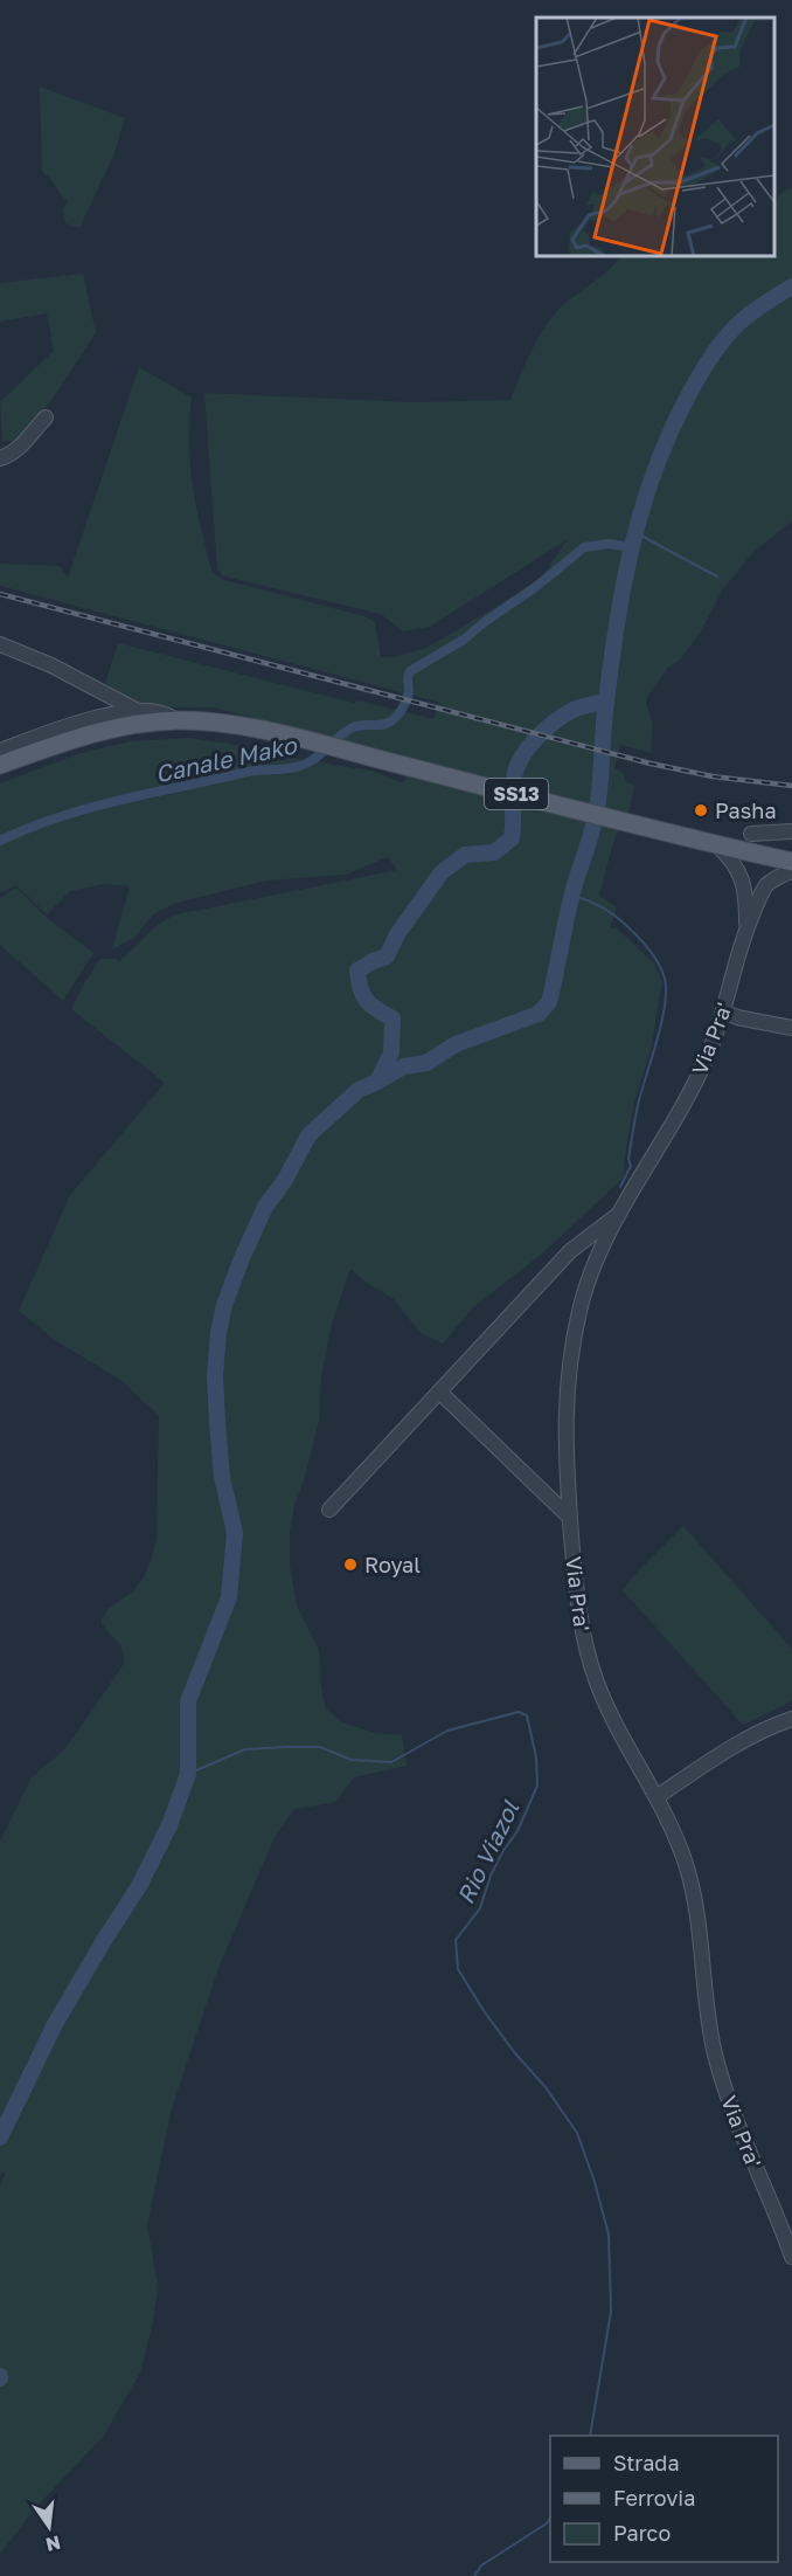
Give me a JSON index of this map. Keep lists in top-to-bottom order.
{
  "streets": {
    "main road": ["SS13"],
    "street": ["Via Pra'"]
  },
  "crossings": [
    ["SS13", "Via Pra'"]
  ],
  "water": ["Canale Mako", "Rio Viazol"],
  "places": ["Pasha", "Royal"],
  "legend": ["Strada", "Ferrovia", "Parco"],
  "north": "bottom"
}
